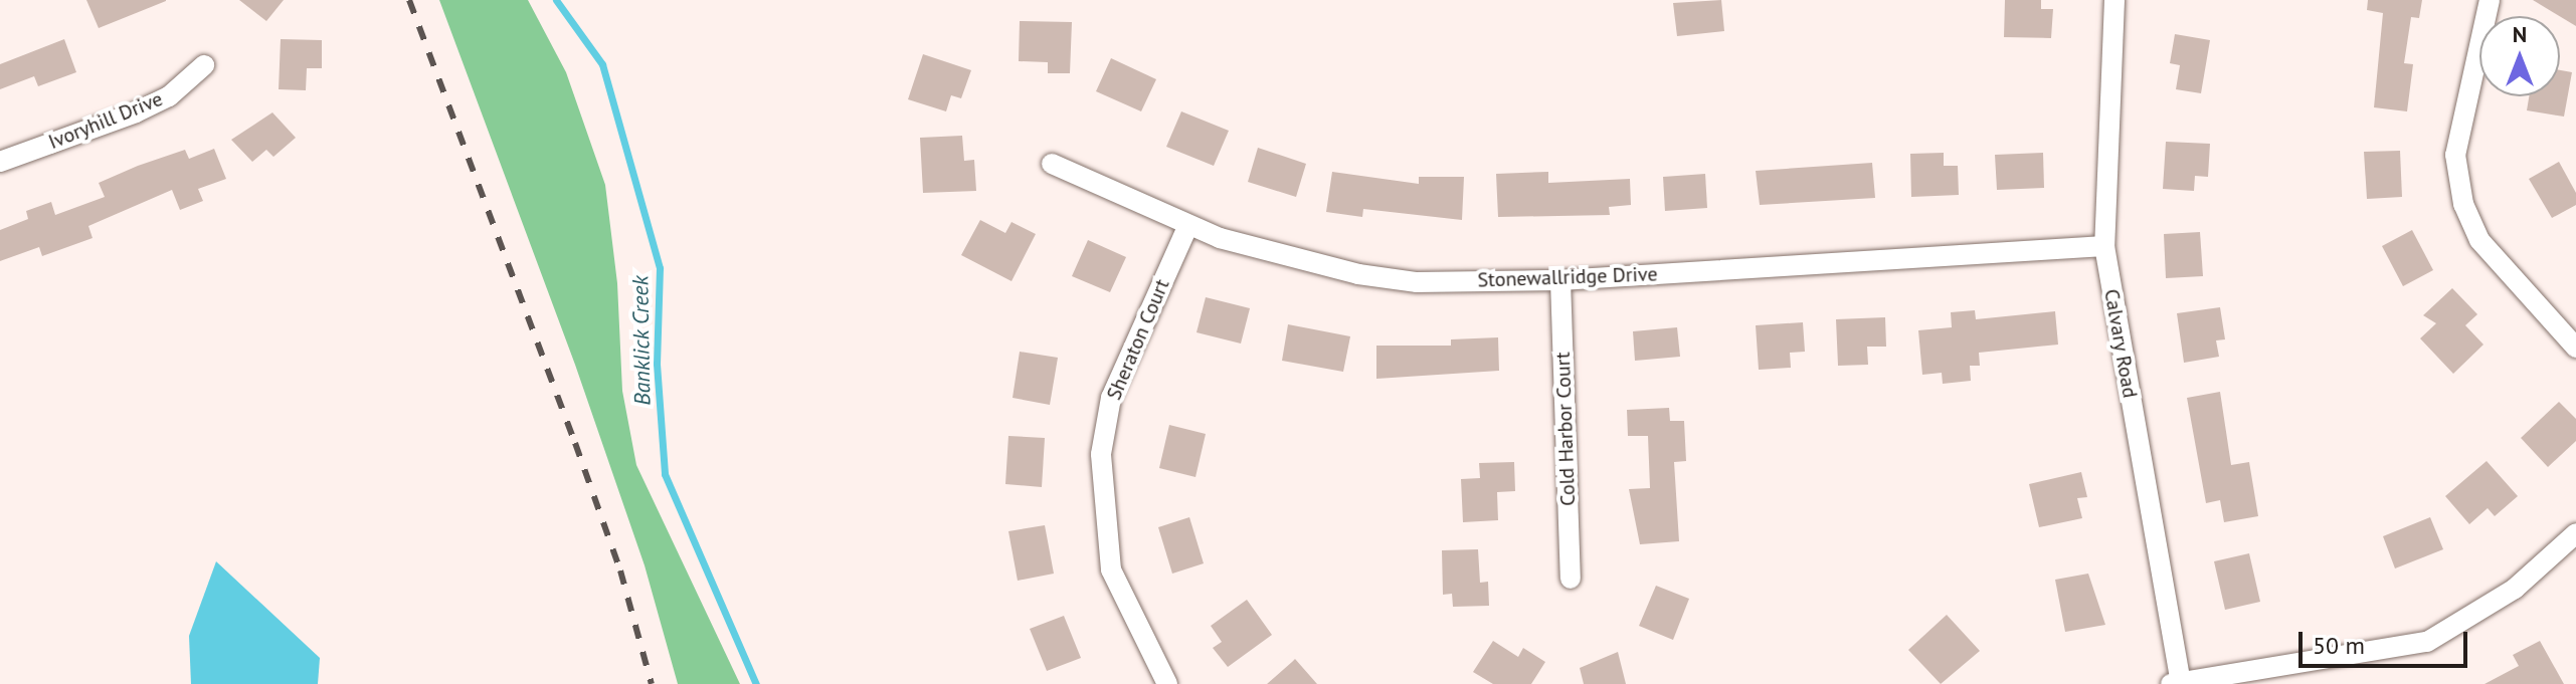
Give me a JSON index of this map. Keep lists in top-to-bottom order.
{
  "streets": {
    "street": [
      "Ivoryhill Drive",
      "Stonewallridge Drive",
      "Sheraton Court",
      "Calvary Road",
      "Cold Harbor Court"
    ]
  },
  "crossings": [
    ["Stonewallridge Drive", "Sheraton Court"],
    ["Stonewallridge Drive", "Calvary Road"],
    ["Stonewallridge Drive", "Cold Harbor Court"]
  ],
  "water": ["Banklick Creek"],
  "scale_bar": "50 m",
  "north": "top"
}
